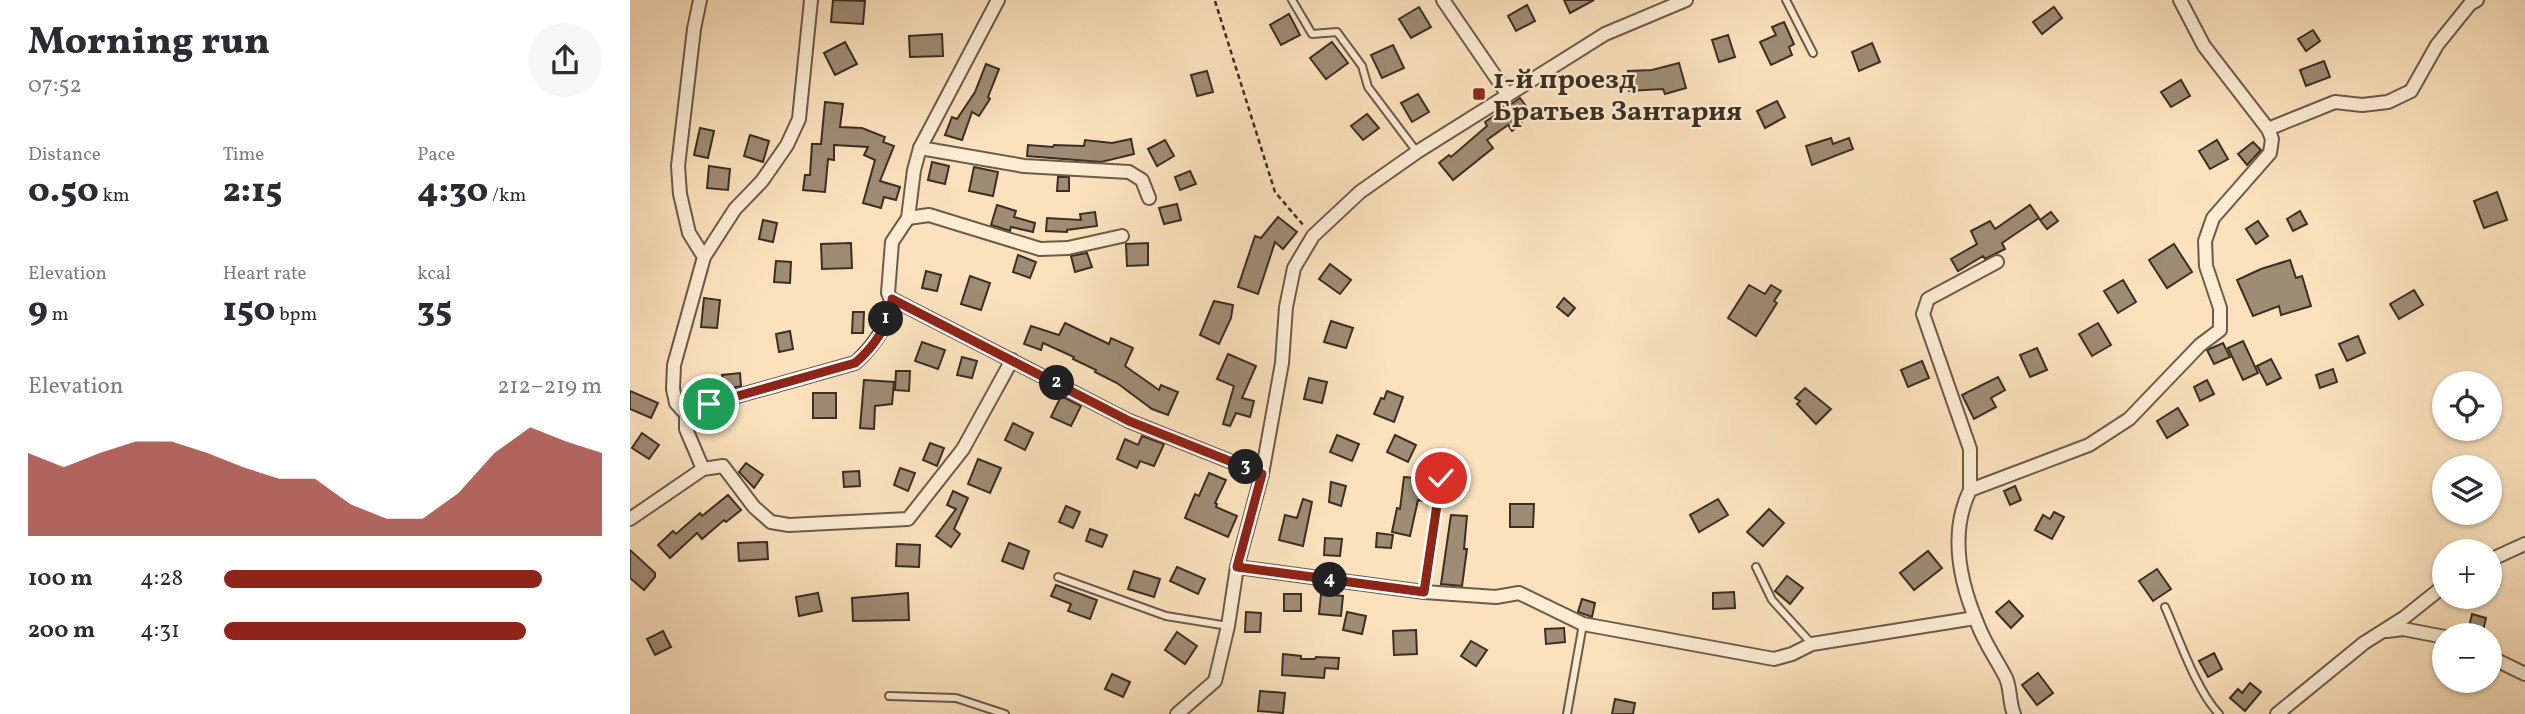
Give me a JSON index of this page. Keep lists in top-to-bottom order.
{
  "places": {
    "transit": ["1-й проезд Братьев Зантария"]
  },
  "page": {
    "heading": ["Morning run", "07:52"],
    "stats": [
      ["Distance", "0.50 km"],
      ["Time", "2:15"],
      ["Pace", "4:30 /km"],
      ["Elevation", "9 m"],
      ["Heart rate", "150 bpm"],
      ["kcal", "35"]
    ],
    "pins": [
      "1",
      "2",
      "3",
      "4"
    ],
    "chart": ["Elevation", "212–219 m"],
    "map_buttons": ["+", "−"],
    "list": [
      {
        "name": "100 m",
        "note": "4:28"
      },
      {
        "name": "200 m",
        "note": "4:31"
      }
    ]
  }
}
